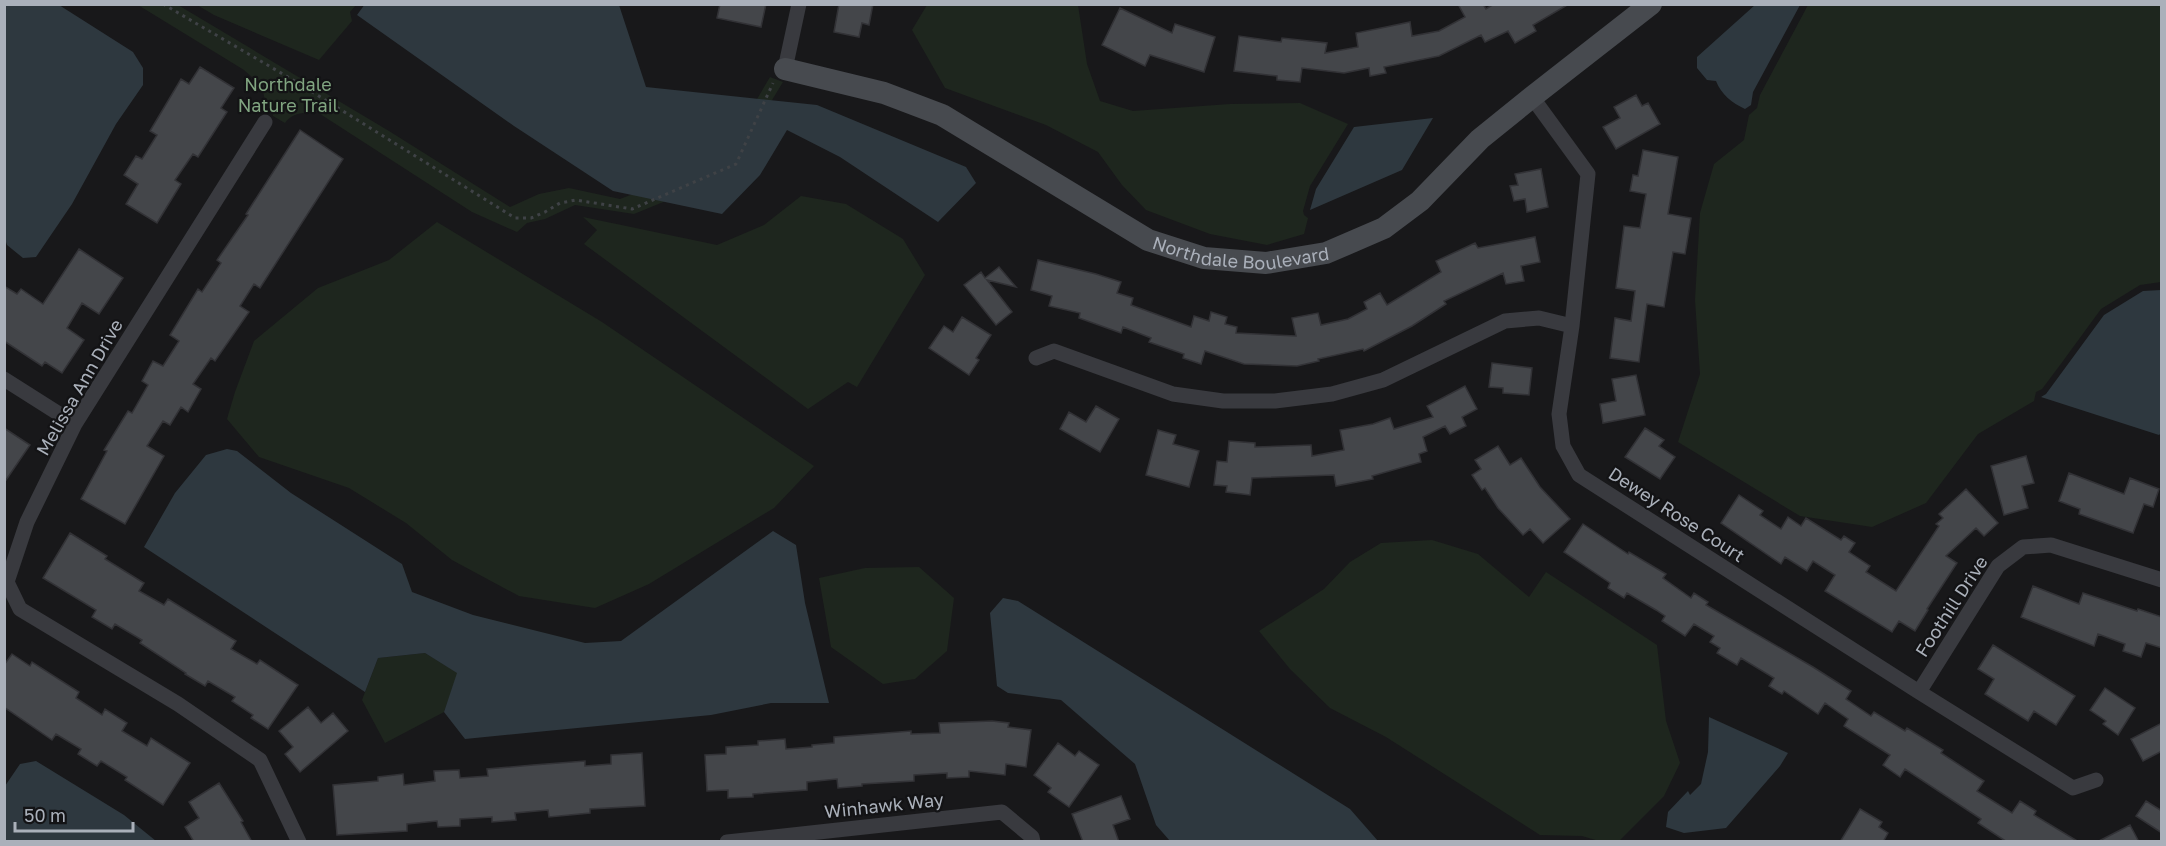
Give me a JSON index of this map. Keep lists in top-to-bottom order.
{
  "streets": {
    "street": [
      "Northdale Boulevard",
      "Melissa Ann Drive",
      "Dewey Rose Court",
      "Foothill Drive",
      "Winhawk Way"
    ]
  },
  "crossings": [
    ["Northdale Boulevard", "Dewey Rose Court"],
    ["Dewey Rose Court", "Foothill Drive"]
  ],
  "parks": ["Northdale Nature Trail"],
  "scale_bar": "50 m"
}
